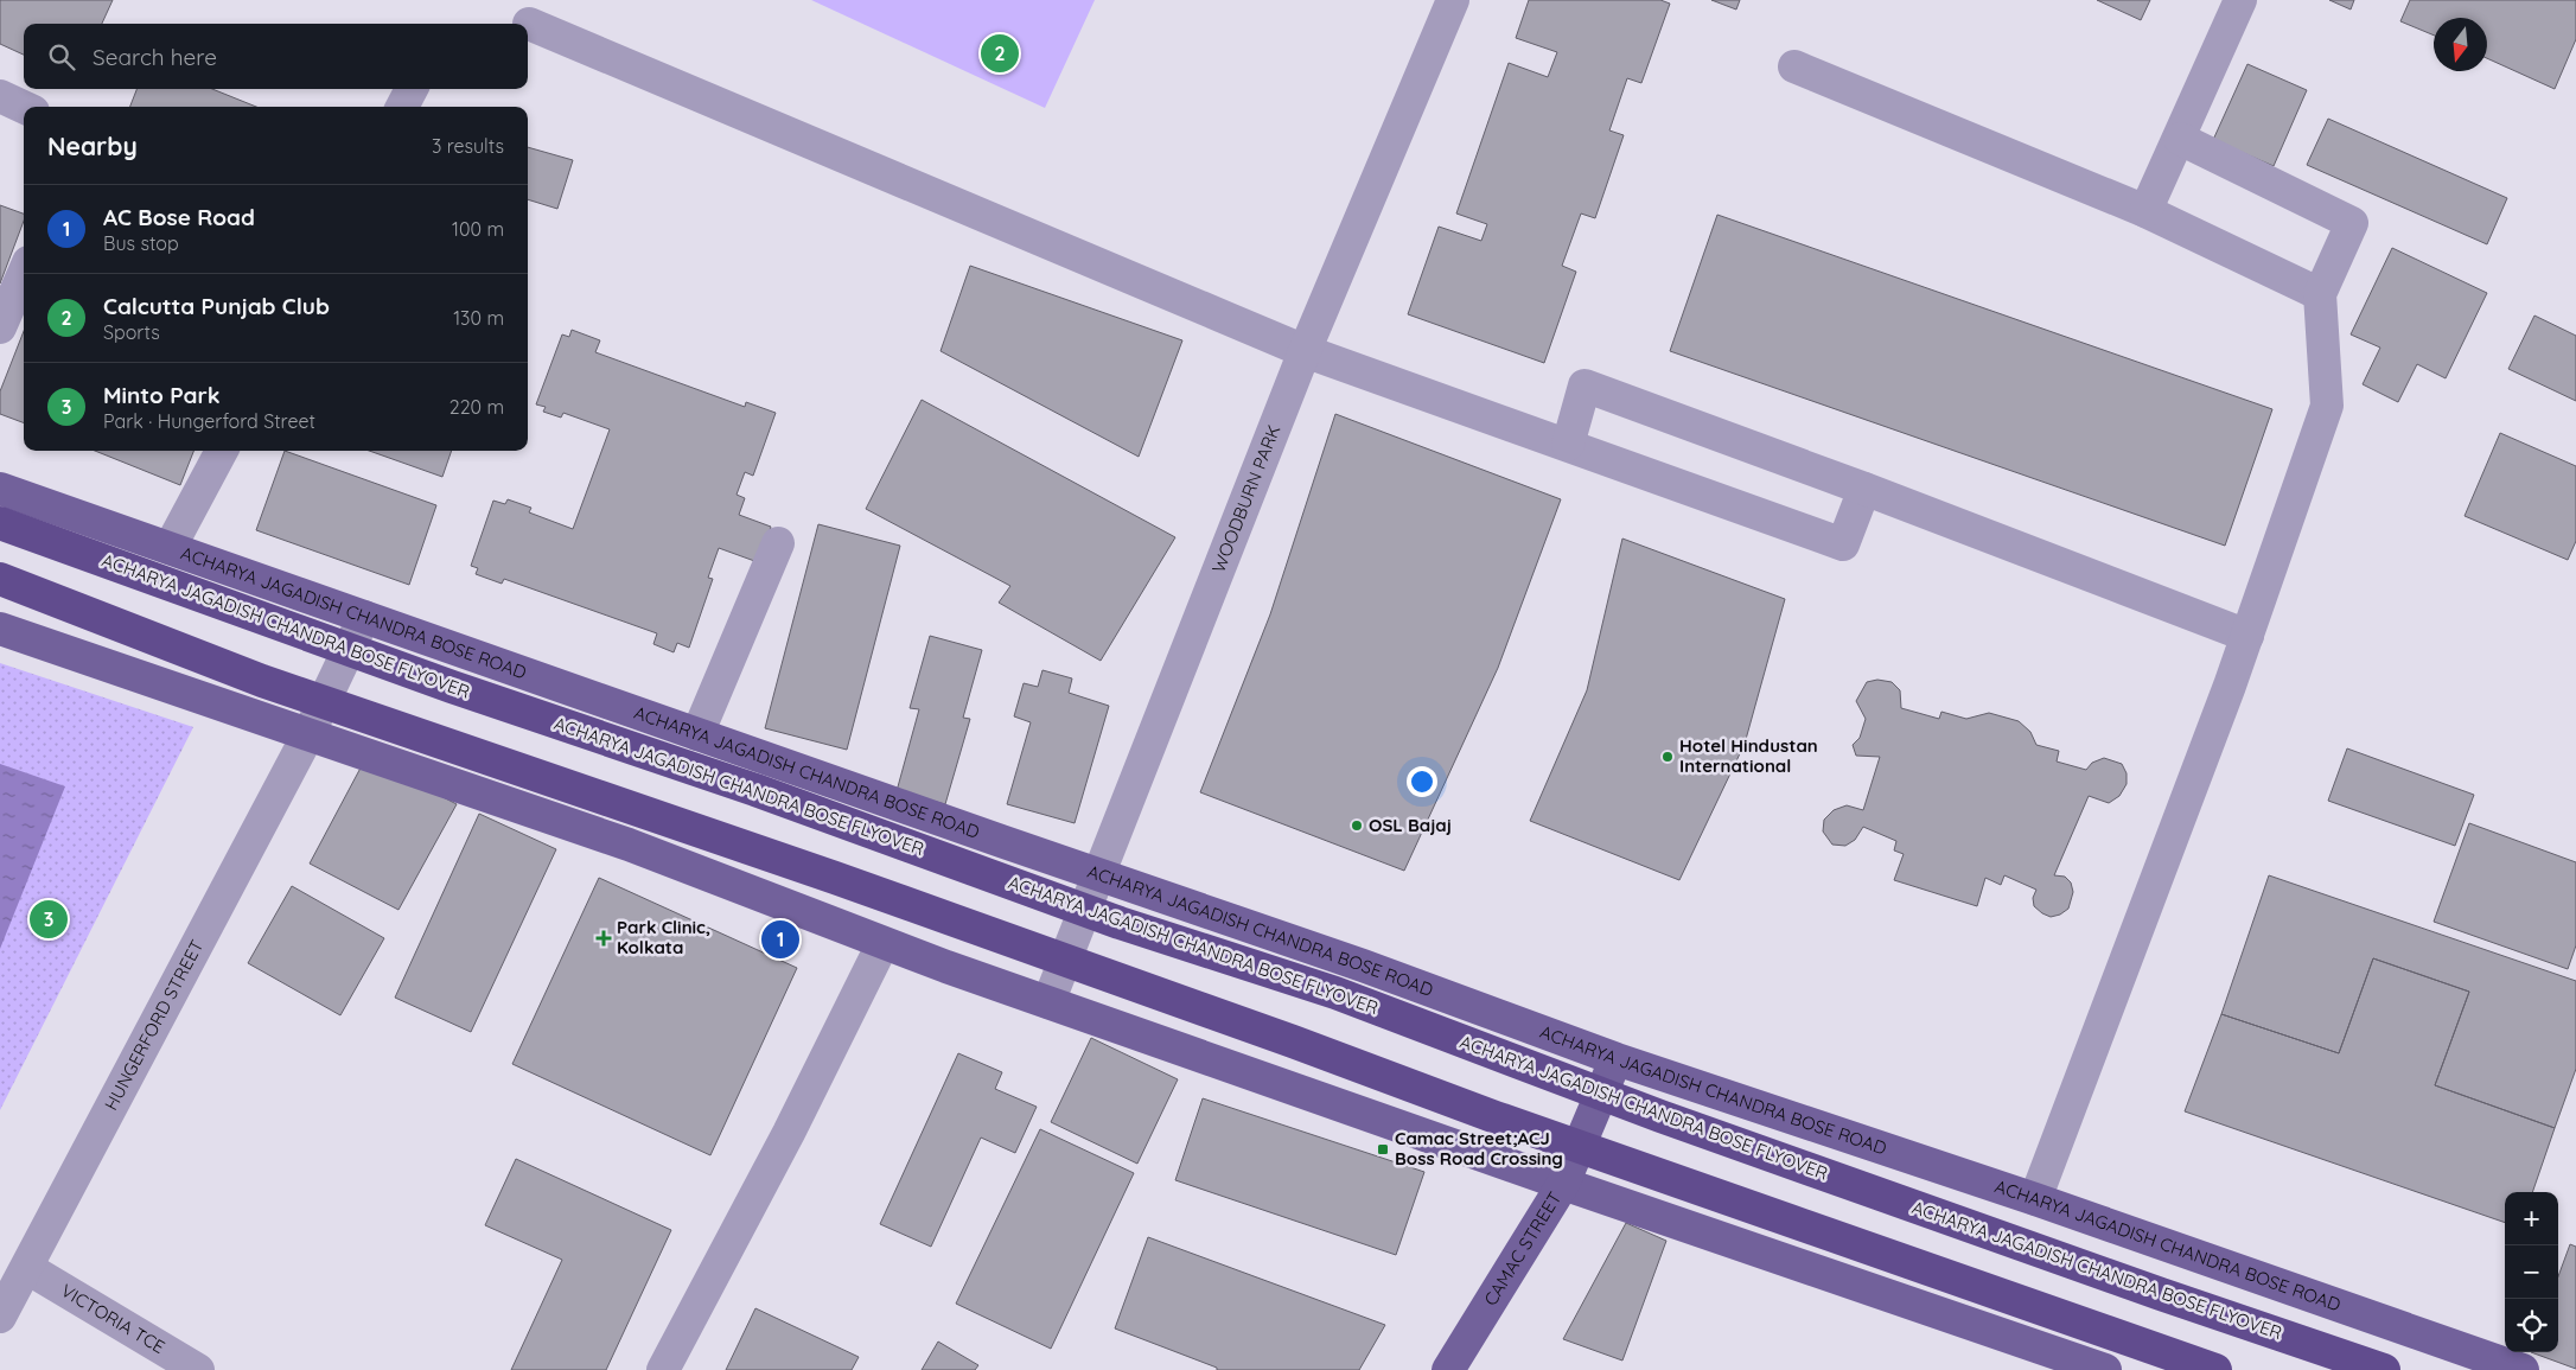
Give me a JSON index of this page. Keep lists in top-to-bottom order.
{
  "streets": {
    "highway": ["ACHARYA JAGADISH CHANDRA BOSE FLYOVER"],
    "main road": ["ACHARYA JAGADISH CHANDRA BOSE ROAD", "CAMAC STREET"],
    "street": ["WOODBURN PARK", "HUNGERFORD STREET", "VICTORIA TCE"]
  },
  "crossings": [
    ["WOODBURN PARK", "ACHARYA JAGADISH CHANDRA BOSE ROAD"],
    ["ACHARYA JAGADISH CHANDRA BOSE ROAD", "HUNGERFORD STREET"],
    ["ACHARYA JAGADISH CHANDRA BOSE ROAD", "CAMAC STREET"],
    ["HUNGERFORD STREET", "VICTORIA TCE"]
  ],
  "places": {
    "other": ["Hotel Hindustan International", "OSL Bajaj"],
    "health": ["Park Clinic, Kolkata"],
    "transit": ["Camac Street;ACJ Boss Road Crossing"]
  },
  "north": "bottom",
  "page": {
    "search": "Search here",
    "pins": ["2", "3", "1"],
    "heading": ["Nearby", "3 results"],
    "list": [
      {
        "mark": "1",
        "name": "AC Bose Road",
        "note": "Bus stop",
        "value": "100 m"
      },
      {
        "mark": "2",
        "name": "Calcutta Punjab Club",
        "note": "Sports",
        "value": "130 m"
      },
      {
        "mark": "3",
        "name": "Minto Park",
        "note": "Park · Hungerford Street",
        "value": "220 m"
      }
    ],
    "map_buttons": ["+", "−"]
  }
}
